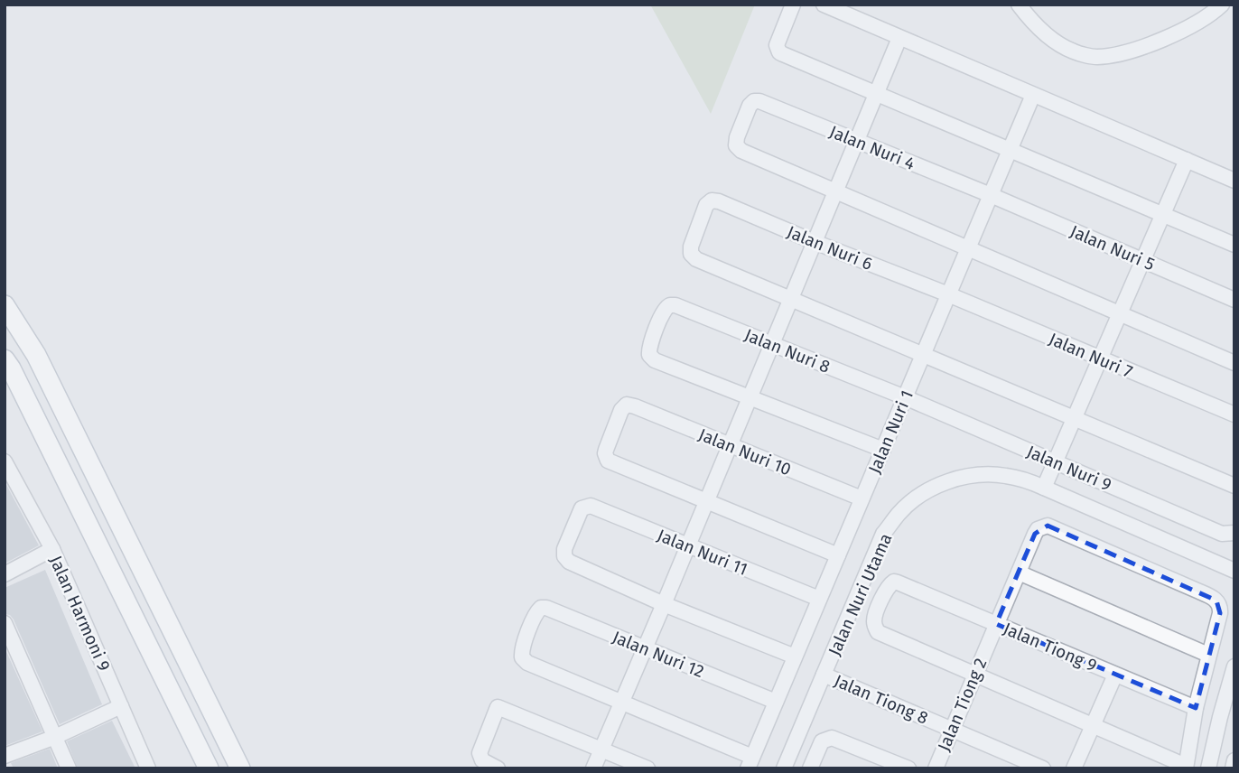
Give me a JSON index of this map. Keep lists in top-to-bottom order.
{
  "streets": {
    "street": [
      "Jalan Nuri 4",
      "Jalan Nuri 6",
      "Jalan Nuri 5",
      "Jalan Nuri 8",
      "Jalan Nuri 7",
      "Jalan Nuri 1",
      "Jalan Nuri 10",
      "Jalan Nuri 9",
      "Jalan Nuri 11",
      "Jalan Nuri Utama",
      "Jalan Harmoni 9",
      "Jalan Tiong 9",
      "Jalan Nuri 12",
      "Jalan Tiong 8",
      "Jalan Tiong 2"
    ]
  },
  "crossings": [
    ["Jalan Nuri 4", "Jalan Nuri 5"],
    ["Jalan Nuri 4", "Jalan Nuri 1"],
    ["Jalan Nuri 6", "Jalan Nuri 7"],
    ["Jalan Nuri 6", "Jalan Nuri 1"],
    ["Jalan Nuri 5", "Jalan Nuri 1"],
    ["Jalan Nuri 8", "Jalan Nuri 1"],
    ["Jalan Nuri 8", "Jalan Nuri 9"],
    ["Jalan Nuri 7", "Jalan Nuri 1"],
    ["Jalan Nuri 1", "Jalan Nuri 10"],
    ["Jalan Nuri 1", "Jalan Nuri 9"],
    ["Jalan Nuri 1", "Jalan Nuri 11"],
    ["Jalan Nuri 1", "Jalan Nuri 12"],
    ["Jalan Nuri Utama", "Jalan Tiong 8"],
    ["Jalan Tiong 9", "Jalan Tiong 2"],
    ["Jalan Tiong 8", "Jalan Tiong 2"]
  ]
}
